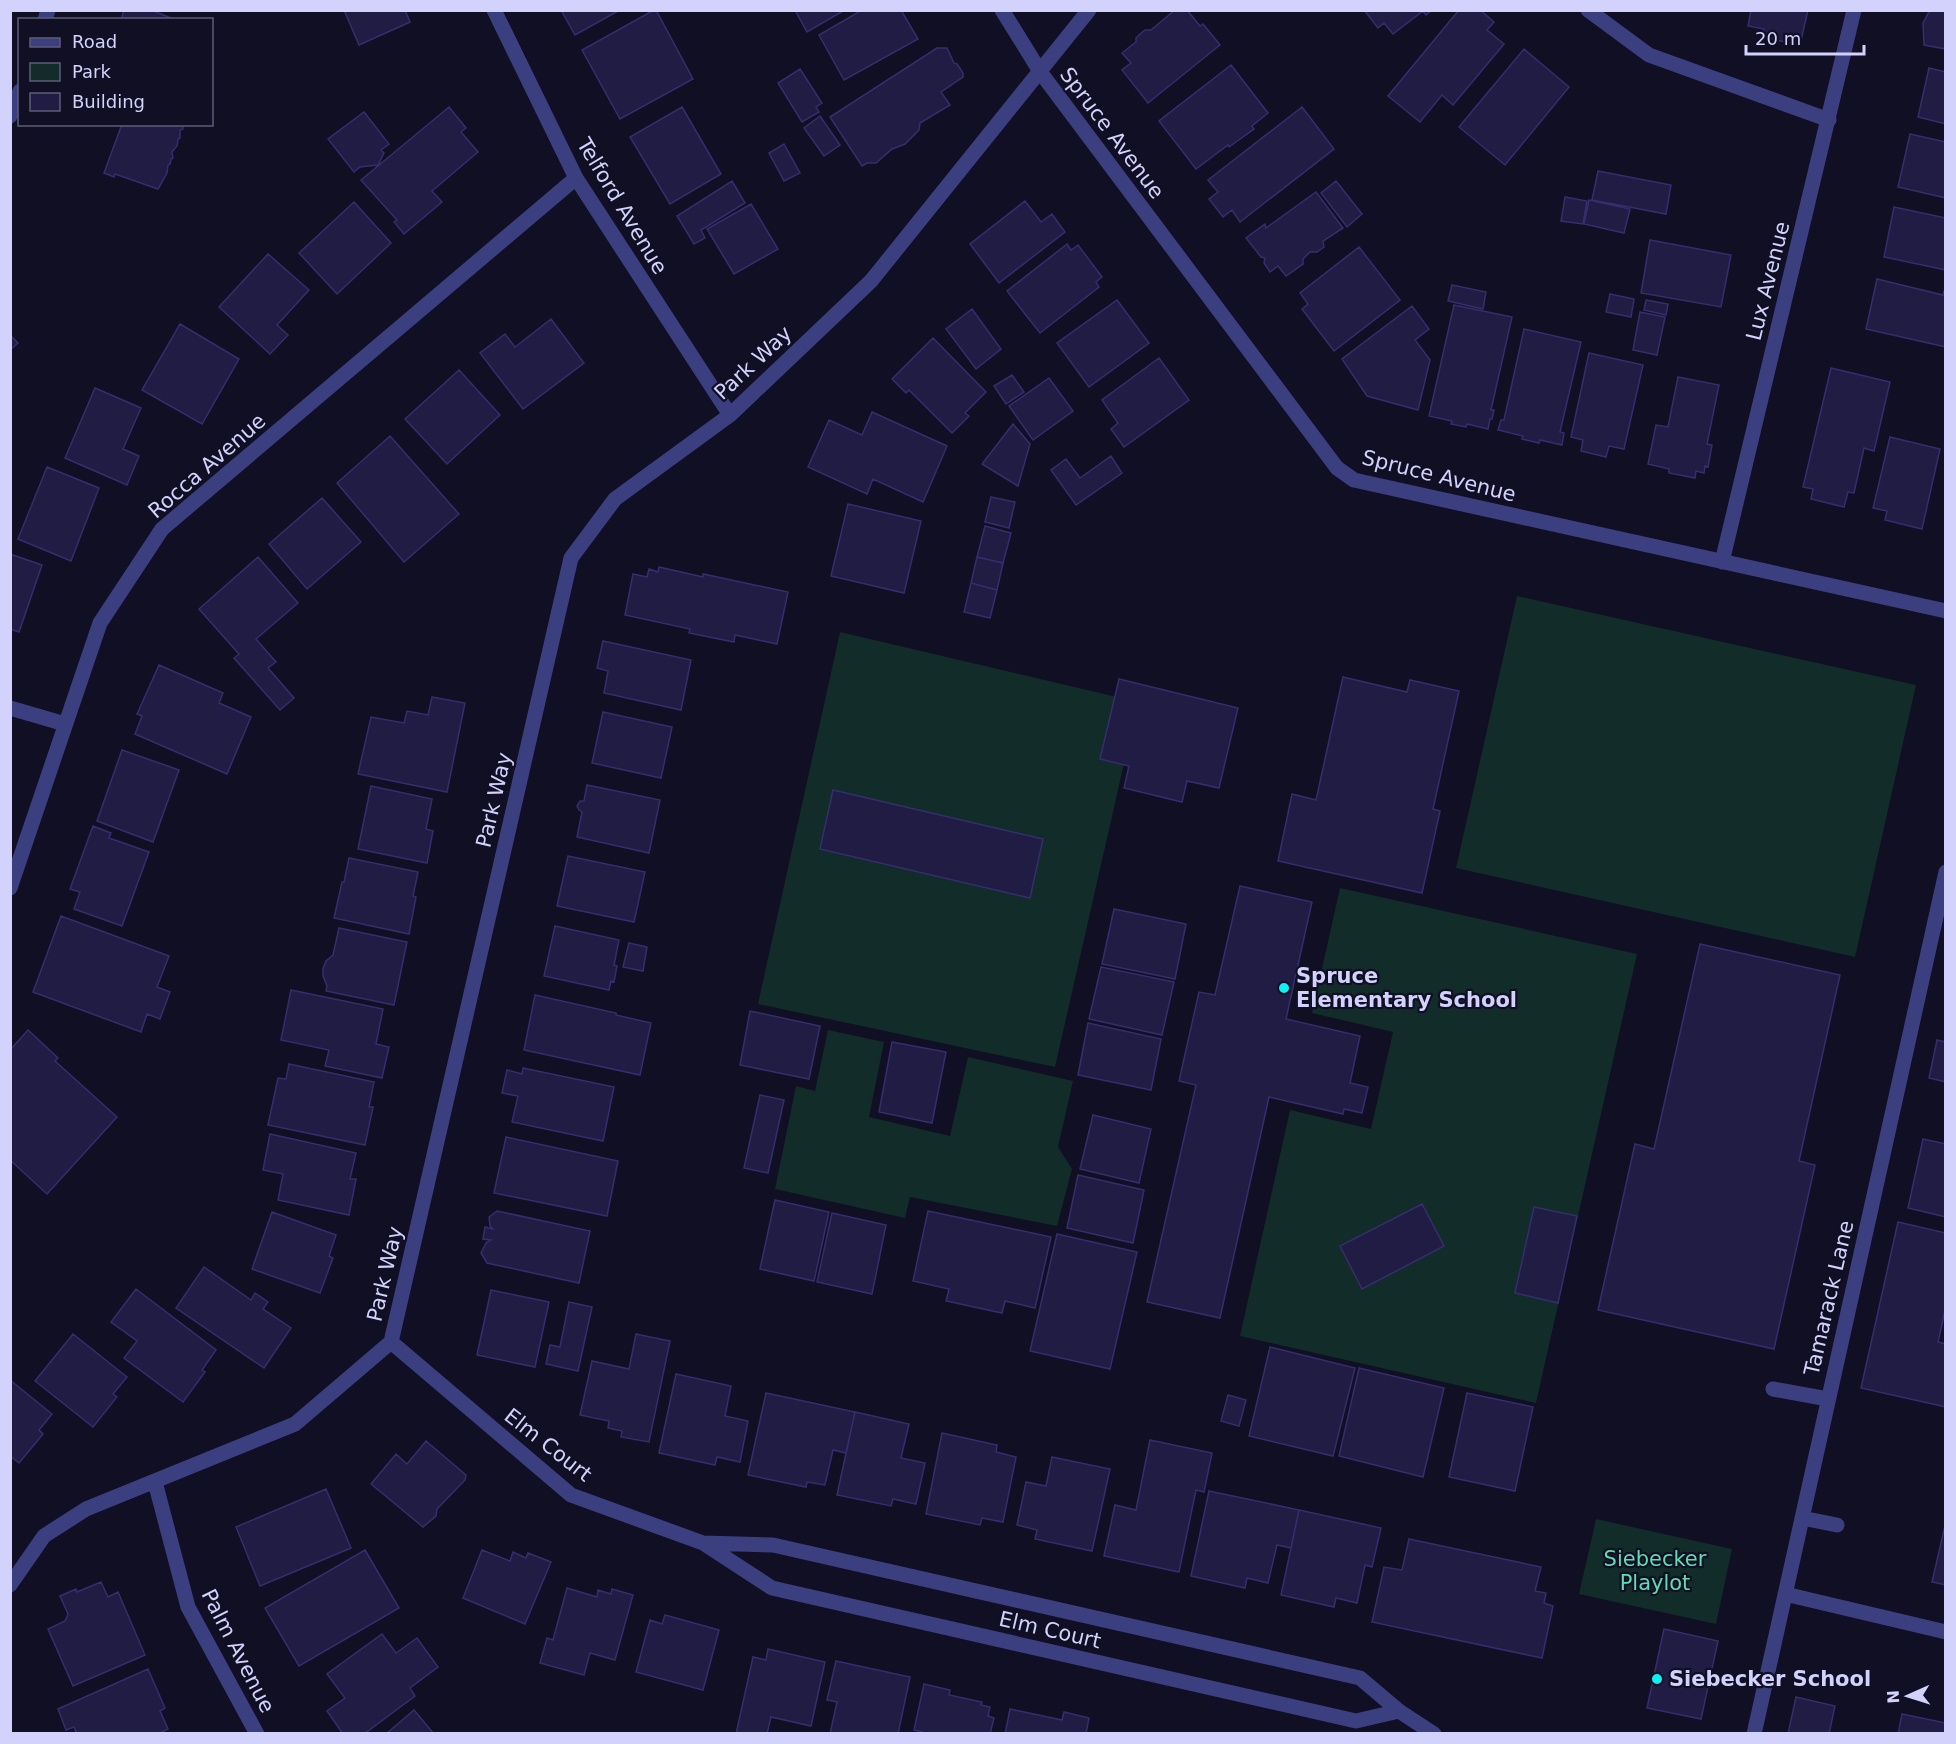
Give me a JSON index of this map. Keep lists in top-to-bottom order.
{
  "streets": {
    "street": [
      "Spruce Avenue",
      "Telford Avenue",
      "Lux Avenue",
      "Park Way",
      "Rocca Avenue",
      "Tamarack Lane",
      "Elm Court",
      "Palm Avenue"
    ]
  },
  "crossings": [
    ["Spruce Avenue", "Lux Avenue"],
    ["Spruce Avenue", "Park Way"],
    ["Telford Avenue", "Park Way"],
    ["Telford Avenue", "Rocca Avenue"],
    ["Park Way", "Elm Court"],
    ["Park Way", "Palm Avenue"]
  ],
  "parks": ["Siebecker Playlot"],
  "places": ["Spruce Elementary School", "Siebecker School"],
  "legend": ["Road", "Park", "Building"],
  "scale_bar": "20 m",
  "north": "left"
}
